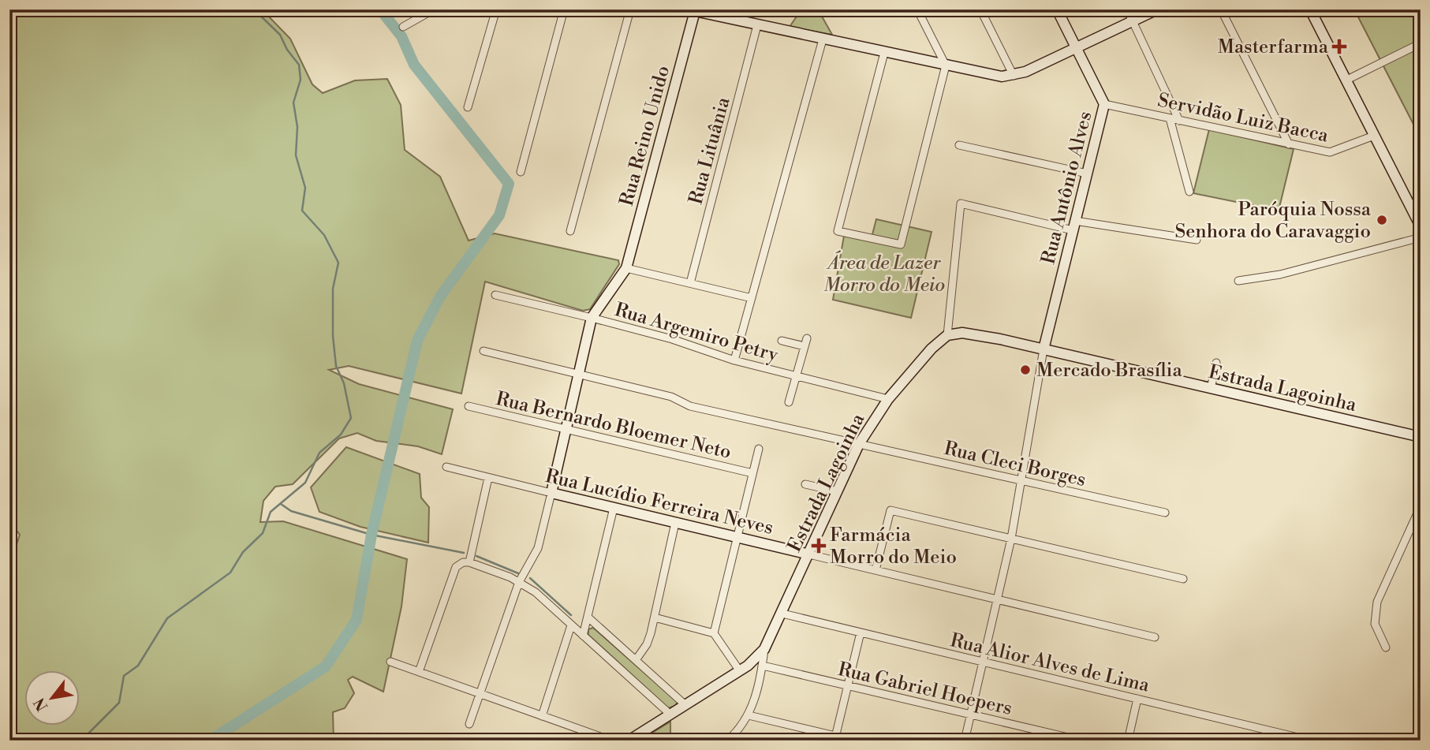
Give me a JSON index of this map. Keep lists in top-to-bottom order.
{
  "streets": {
    "street": [
      "Servidão Luiz Bacca",
      "Rua Reino Unido",
      "Rua Lituânia",
      "Rua Antônio Alves",
      "Rua Argemiro Petry",
      "Estrada Lagoinha",
      "Rua Bernardo Bloemer Neto",
      "Rua Cleci Borges",
      "Rua Lucídio Ferreira Neves",
      "Rua Alior Alves de Lima",
      "Rua Gabriel Hoepers"
    ]
  },
  "crossings": [
    ["Servidão Luiz Bacca", "Rua Antônio Alves"],
    ["Rua Reino Unido", "Rua Argemiro Petry"],
    ["Rua Antônio Alves", "Estrada Lagoinha"],
    ["Rua Argemiro Petry", "Estrada Lagoinha"],
    ["Estrada Lagoinha", "Rua Cleci Borges"],
    ["Estrada Lagoinha", "Rua Lucídio Ferreira Neves"],
    ["Estrada Lagoinha", "Rua Alior Alves de Lima"],
    ["Estrada Lagoinha", "Rua Gabriel Hoepers"]
  ],
  "parks": ["Área de Lazer Morro do Meio"],
  "places": {
    "health": ["Masterfarma", "Farmácia Morro do Meio"],
    "other": ["Paróquia Nossa Senhora do Caravaggio", "Mercado Brasília"]
  },
  "north": "bottom left"
}
